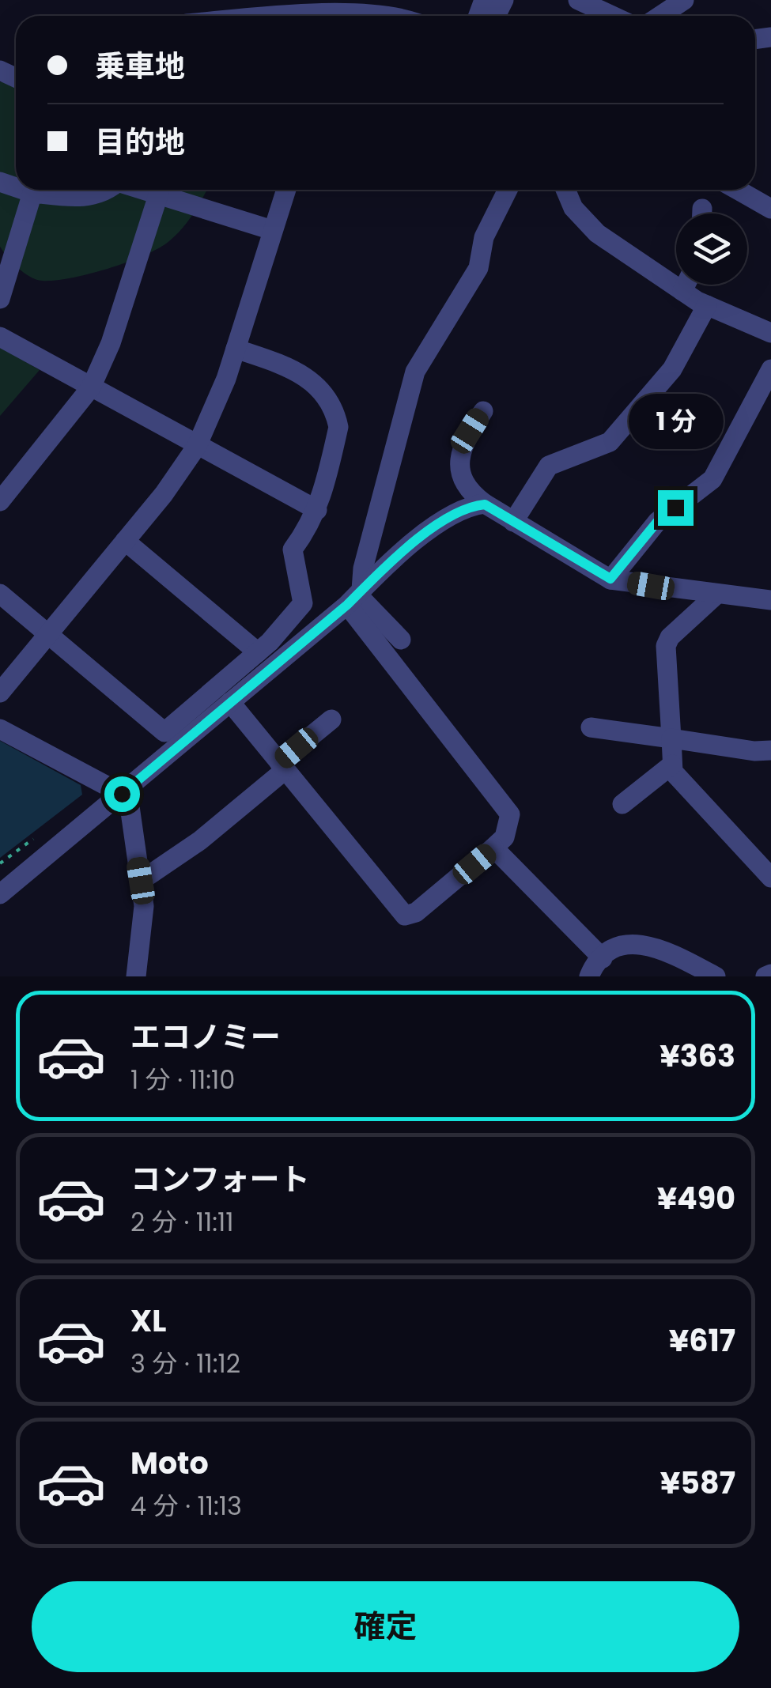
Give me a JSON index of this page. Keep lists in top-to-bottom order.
{
  "page": {
    "banner": ["乗車地", "目的地"],
    "bubble": "1 分",
    "list": [
      {
        "name": "エコノミー",
        "note": "1 分 · 11:10",
        "value": "¥363"
      },
      {
        "name": "コンフォート",
        "note": "2 分 · 11:11",
        "value": "¥490"
      },
      {
        "name": "XL",
        "note": "3 分 · 11:12",
        "value": "¥617"
      },
      {
        "name": "Moto",
        "note": "4 分 · 11:13",
        "value": "¥587"
      }
    ],
    "buttons": "確定"
  }
}
